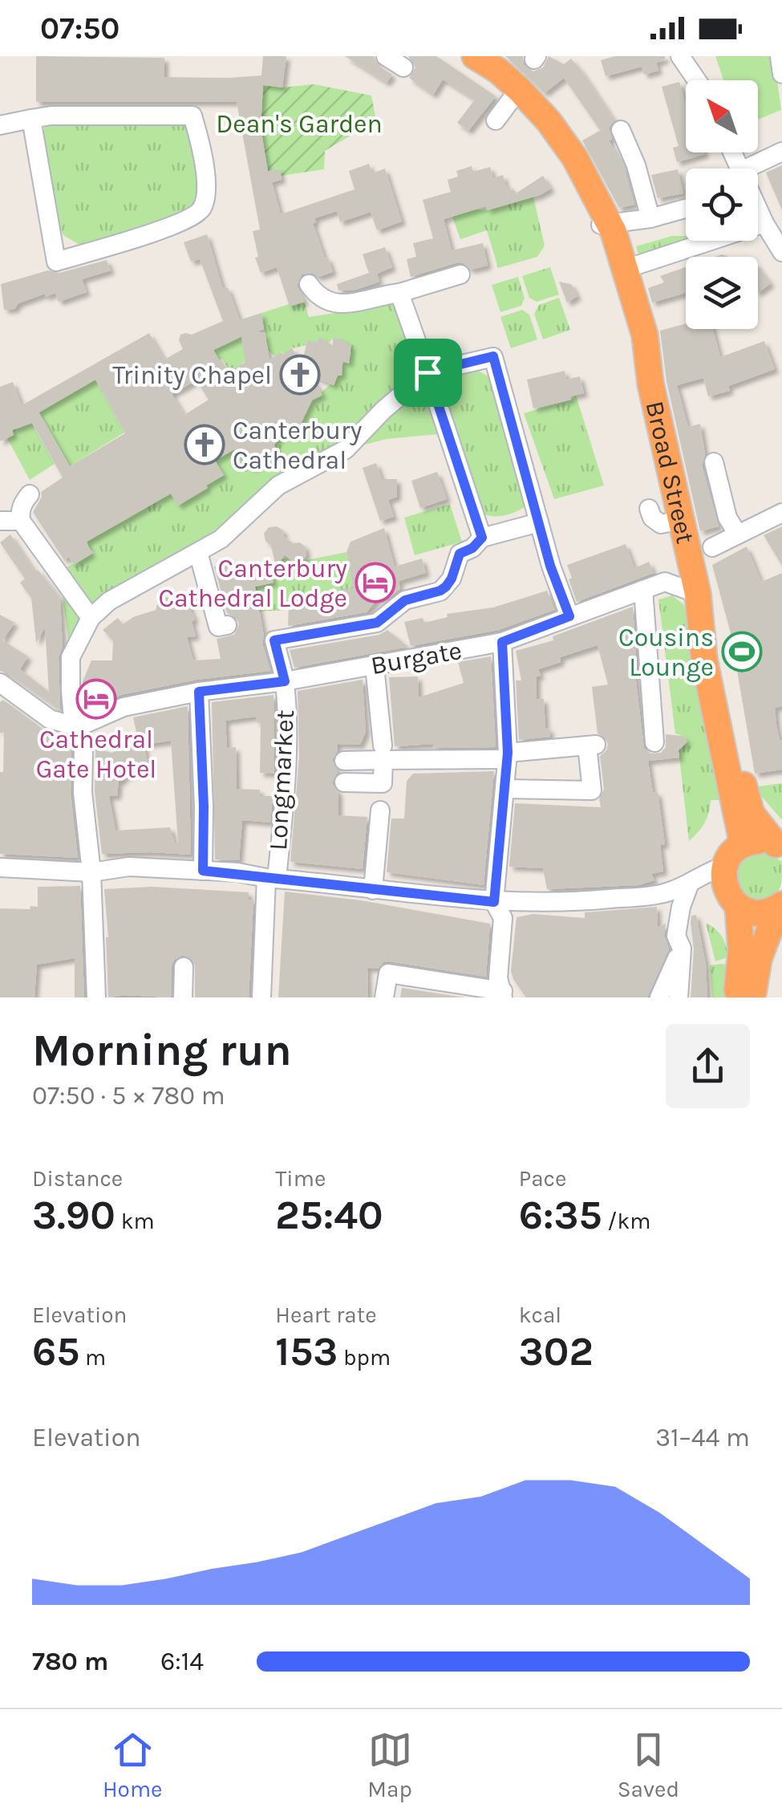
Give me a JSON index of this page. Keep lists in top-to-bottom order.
{
  "streets": {
    "highway": ["Broad Street"],
    "street": ["Burgate", "Longmarket"]
  },
  "crossings": [
    ["Broad Street", "Burgate"],
    ["Burgate", "Longmarket"]
  ],
  "parks": ["Dean's Garden"],
  "places": {
    "church": ["Trinity Chapel", "Canterbury Cathedral"],
    "hotel": ["Canterbury Cathedral Lodge", "Cathedral Gate Hotel"],
    "sports": ["Cousins Lounge"]
  },
  "north": "top left",
  "page": {
    "status": "07:50",
    "heading": ["Morning run", "07:50 · 5 × 780 m"],
    "stats": [
      ["Distance", "3.90 km"],
      ["Time", "25:40"],
      ["Pace", "6:35 /km"],
      ["Elevation", "65 m"],
      ["Heart rate", "153 bpm"],
      ["kcal", "302"]
    ],
    "chart": ["Elevation", "31–44 m"],
    "list": [
      {
        "name": "780 m",
        "note": "6:14"
      }
    ],
    "tabs": ["Home", "Map", "Saved"]
  }
}
